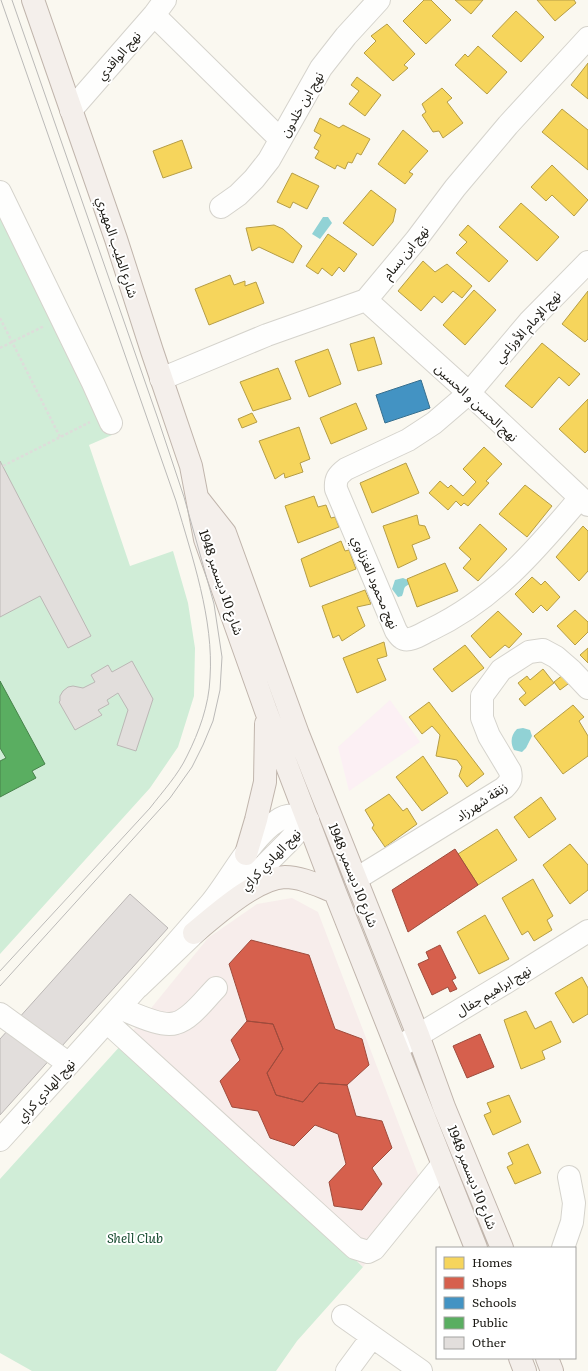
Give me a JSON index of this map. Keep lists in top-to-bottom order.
{
  "streets": {
    "main road": ["شارع الطيب المهيري", "شارع 10 ديسمبر 1948"],
    "street": [
      "نهج الواقدي",
      "نهج ابن خلدون",
      "نهج ابن بسام",
      "نهج الإمام الأوزاعي",
      "نهج الحسن و الحسين",
      "نهج محمود الغزناوي",
      "زنقة شهرزاد",
      "نهج الهادي كراي",
      "نهج ابراهيم جفال"
    ]
  },
  "crossings": [
    ["نهج الواقدي", "شارع الطيب المهيري"],
    ["شارع الطيب المهيري", "شارع 10 ديسمبر 1948"],
    ["نهج ابن بسام", "نهج الحسن و الحسين"],
    ["نهج الإمام الأوزاعي", "نهج الحسن و الحسين"],
    ["نهج الإمام الأوزاعي", "نهج محمود الغزناوي"],
    ["نهج الحسن و الحسين", "نهج محمود الغزناوي"],
    ["شارع 10 ديسمبر 1948", "زنقة شهرزاد"],
    ["شارع 10 ديسمبر 1948", "نهج الهادي كراي"],
    ["شارع 10 ديسمبر 1948", "نهج ابراهيم جفال"]
  ],
  "parks": ["Shell Club"],
  "legend": [
    "Homes",
    "Shops",
    "Schools",
    "Public",
    "Other"
  ]
}
